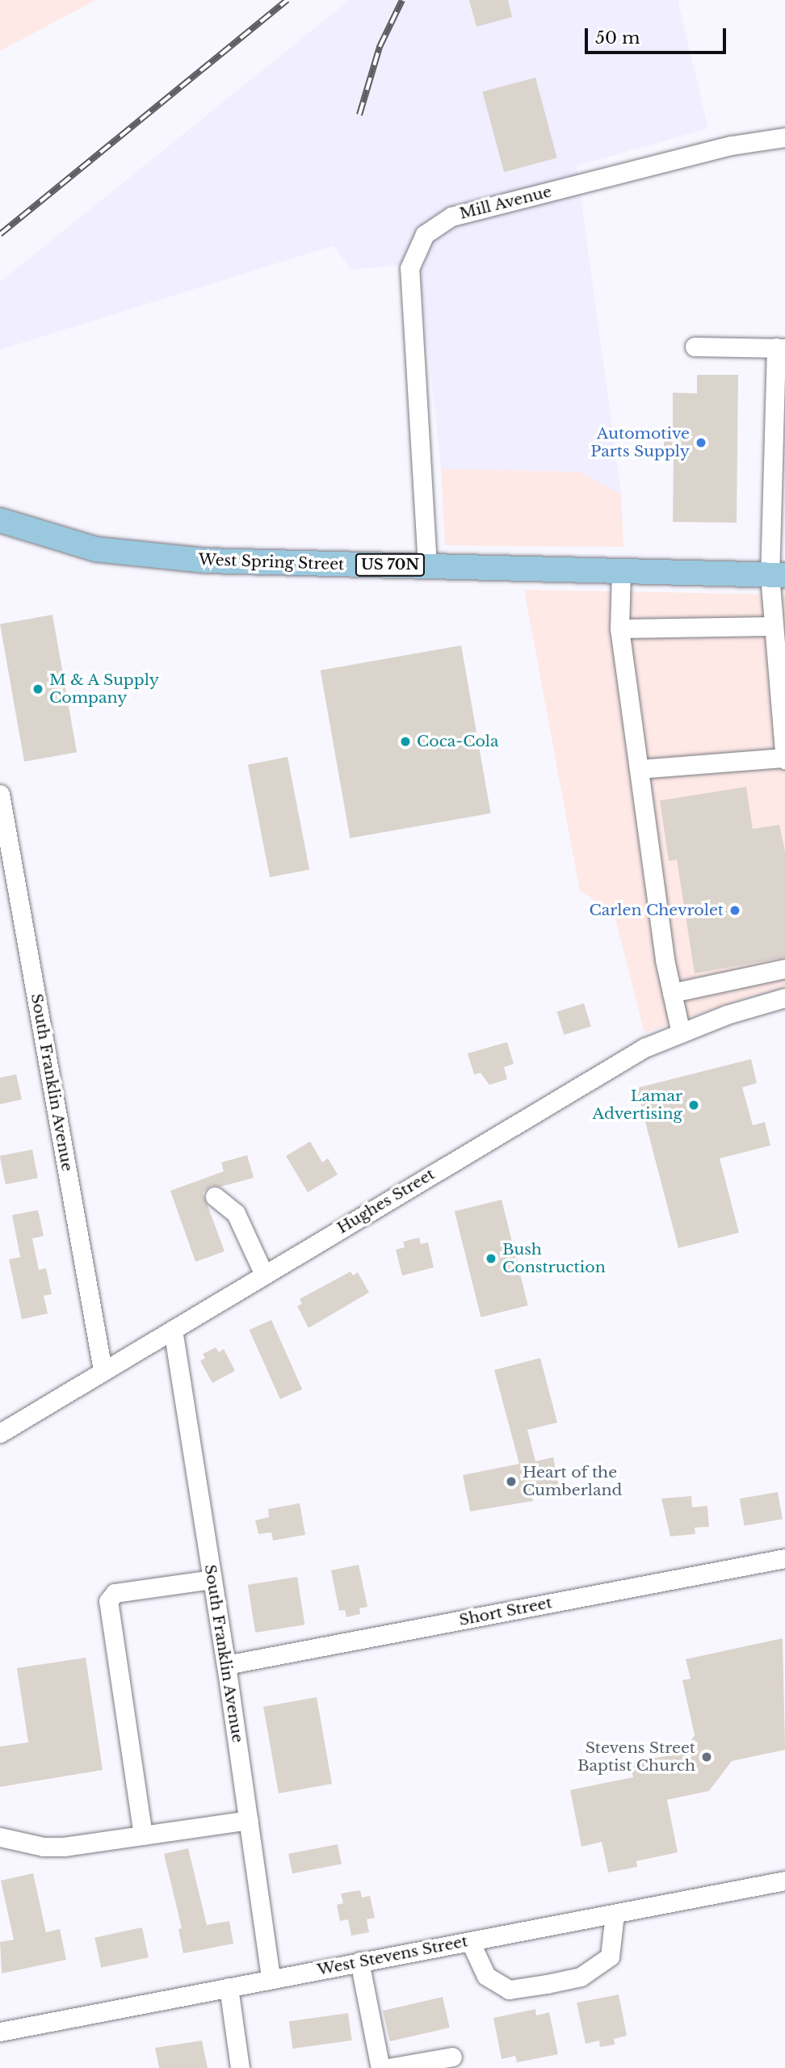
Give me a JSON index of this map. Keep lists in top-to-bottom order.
{
  "streets": {
    "main road": ["West Spring Street", "US 70N"],
    "street": [
      "Mill Avenue",
      "South Franklin Avenue",
      "Hughes Street",
      "Short Street",
      "West Stevens Street"
    ]
  },
  "crossings": [
    ["Mill Avenue", "West Spring Street"],
    ["South Franklin Avenue", "Hughes Street"],
    ["South Franklin Avenue", "Short Street"],
    ["South Franklin Avenue", "West Stevens Street"]
  ],
  "places": [
    "Automotive Parts Supply",
    "M & A Supply Company",
    "Coca-Cola",
    "Carlen Chevrolet",
    "Lamar Advertising",
    "Bush Construction",
    "Heart of the Cumberland",
    "Stevens Street Baptist Church"
  ],
  "scale_bar": "50 m"
}
